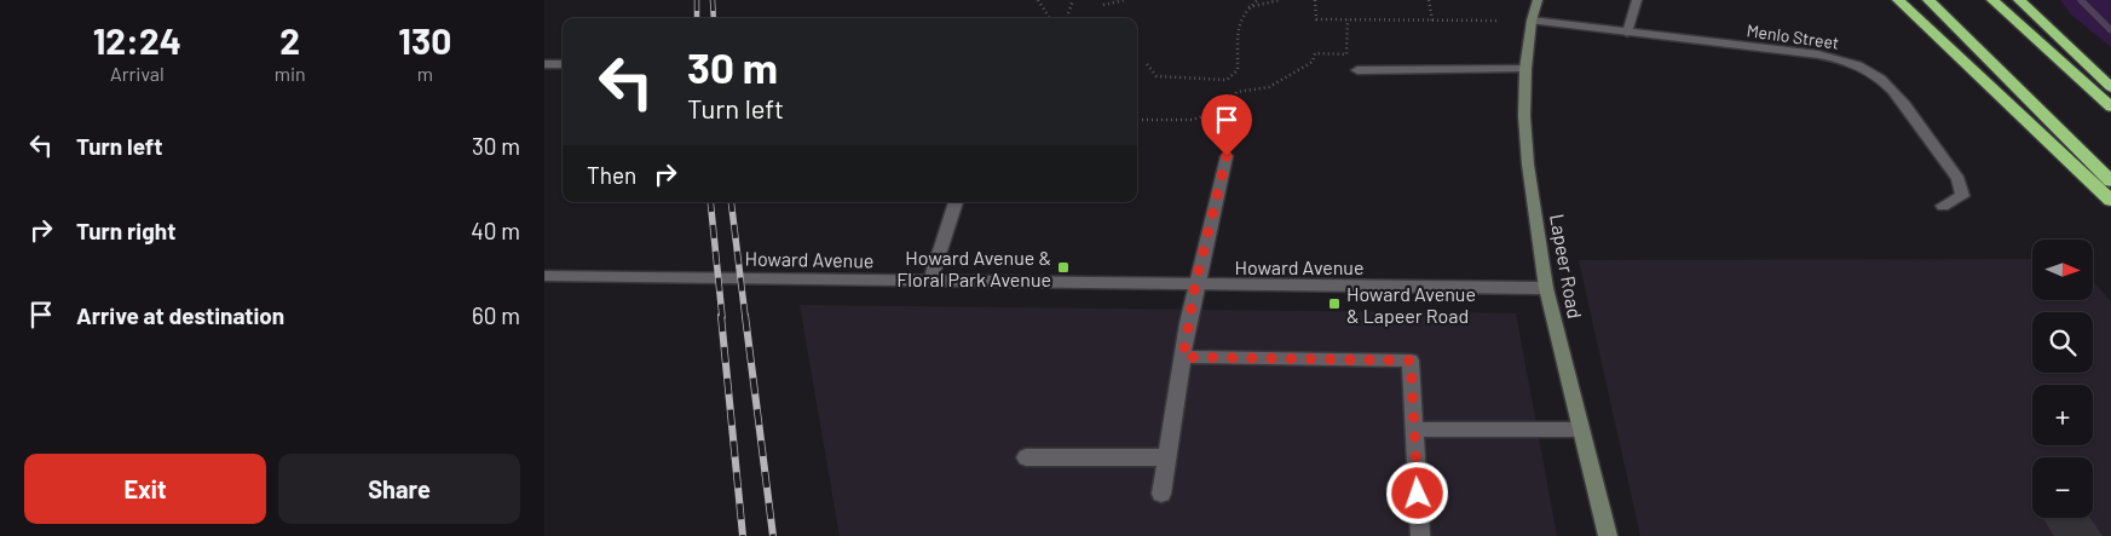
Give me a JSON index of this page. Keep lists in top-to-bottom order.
{
  "streets": {
    "main road": ["Lapeer Road"],
    "street": ["Menlo Street", "Howard Avenue"]
  },
  "crossings": [
    ["Menlo Street", "Lapeer Road"],
    ["Howard Avenue", "Lapeer Road"]
  ],
  "places": {
    "transit": ["Howard Avenue & Floral Park Avenue", "Howard Avenue & Lapeer Road"]
  },
  "north": "right",
  "page": {
    "eta": [
      "12:24",
      "Arrival",
      "2",
      "min",
      "130",
      "m"
    ],
    "turn": ["30 m", "Turn left"],
    "list": [
      {
        "name": "Turn left",
        "value": "30 m"
      },
      {
        "name": "Turn right",
        "value": "40 m"
      },
      {
        "name": "Arrive at destination",
        "value": "60 m"
      }
    ],
    "then": "Then",
    "map_buttons": ["+", "−"],
    "buttons": ["Exit", "Share"]
  }
}
